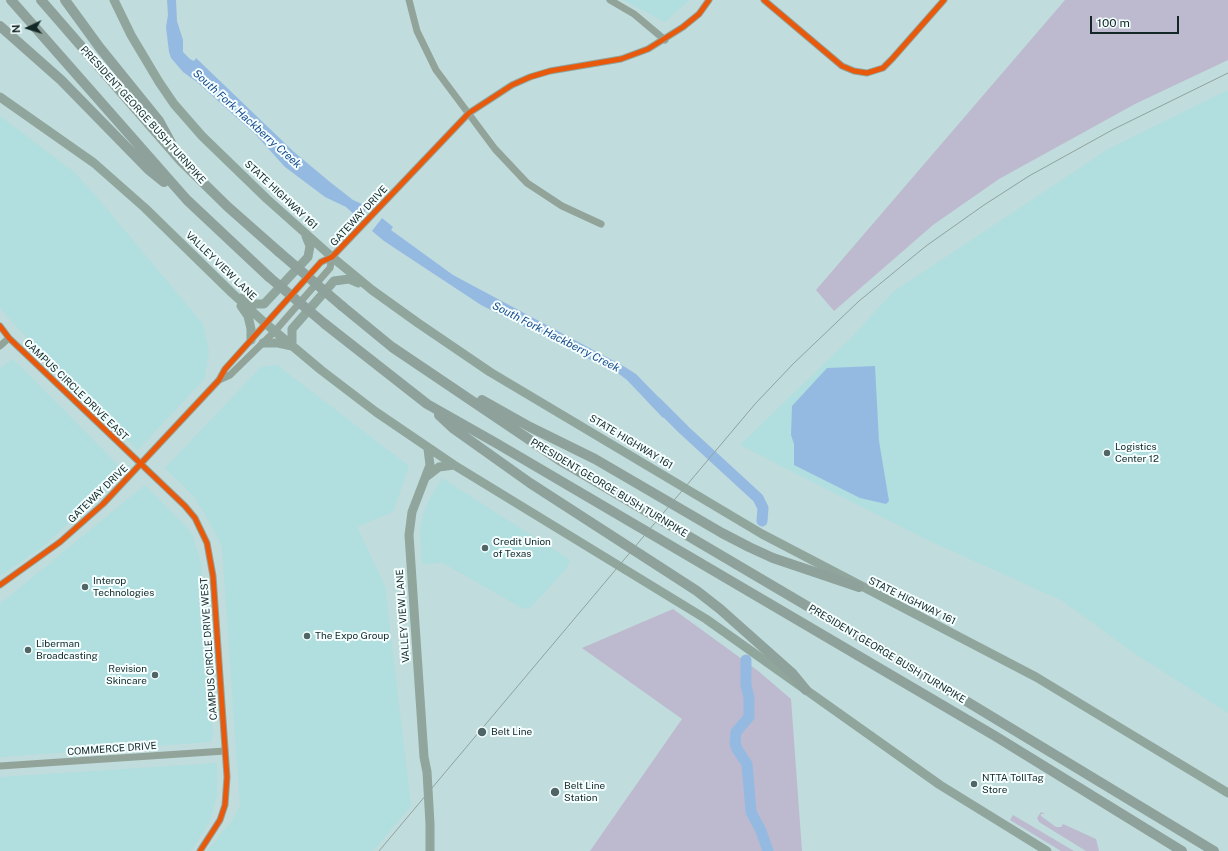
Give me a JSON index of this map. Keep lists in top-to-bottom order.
{
  "streets": {
    "highway": ["PRESIDENT GEORGE BUSH TURNPIKE"],
    "main road": ["STATE HIGHWAY 161", "VALLEY VIEW LANE"],
    "street": [
      "GATEWAY DRIVE",
      "CAMPUS CIRCLE DRIVE EAST",
      "CAMPUS CIRCLE DRIVE WEST",
      "COMMERCE DRIVE"
    ]
  },
  "crossings": [
    ["STATE HIGHWAY 161", "GATEWAY DRIVE"],
    ["GATEWAY DRIVE", "VALLEY VIEW LANE"],
    ["GATEWAY DRIVE", "CAMPUS CIRCLE DRIVE EAST"],
    ["GATEWAY DRIVE", "CAMPUS CIRCLE DRIVE WEST"],
    ["CAMPUS CIRCLE DRIVE EAST", "CAMPUS CIRCLE DRIVE WEST"],
    ["CAMPUS CIRCLE DRIVE WEST", "COMMERCE DRIVE"]
  ],
  "water": ["South Fork Hackberry Creek"],
  "places": [
    "Logistics Center 12",
    "Credit Union of Texas",
    "Interop Technologies",
    "The Expo Group",
    "Liberman Broadcasting",
    "Revision Skincare",
    "Belt Line",
    "NTTA TollTag Store",
    "Belt Line Station"
  ],
  "scale_bar": "100 m",
  "north": "left"
}
